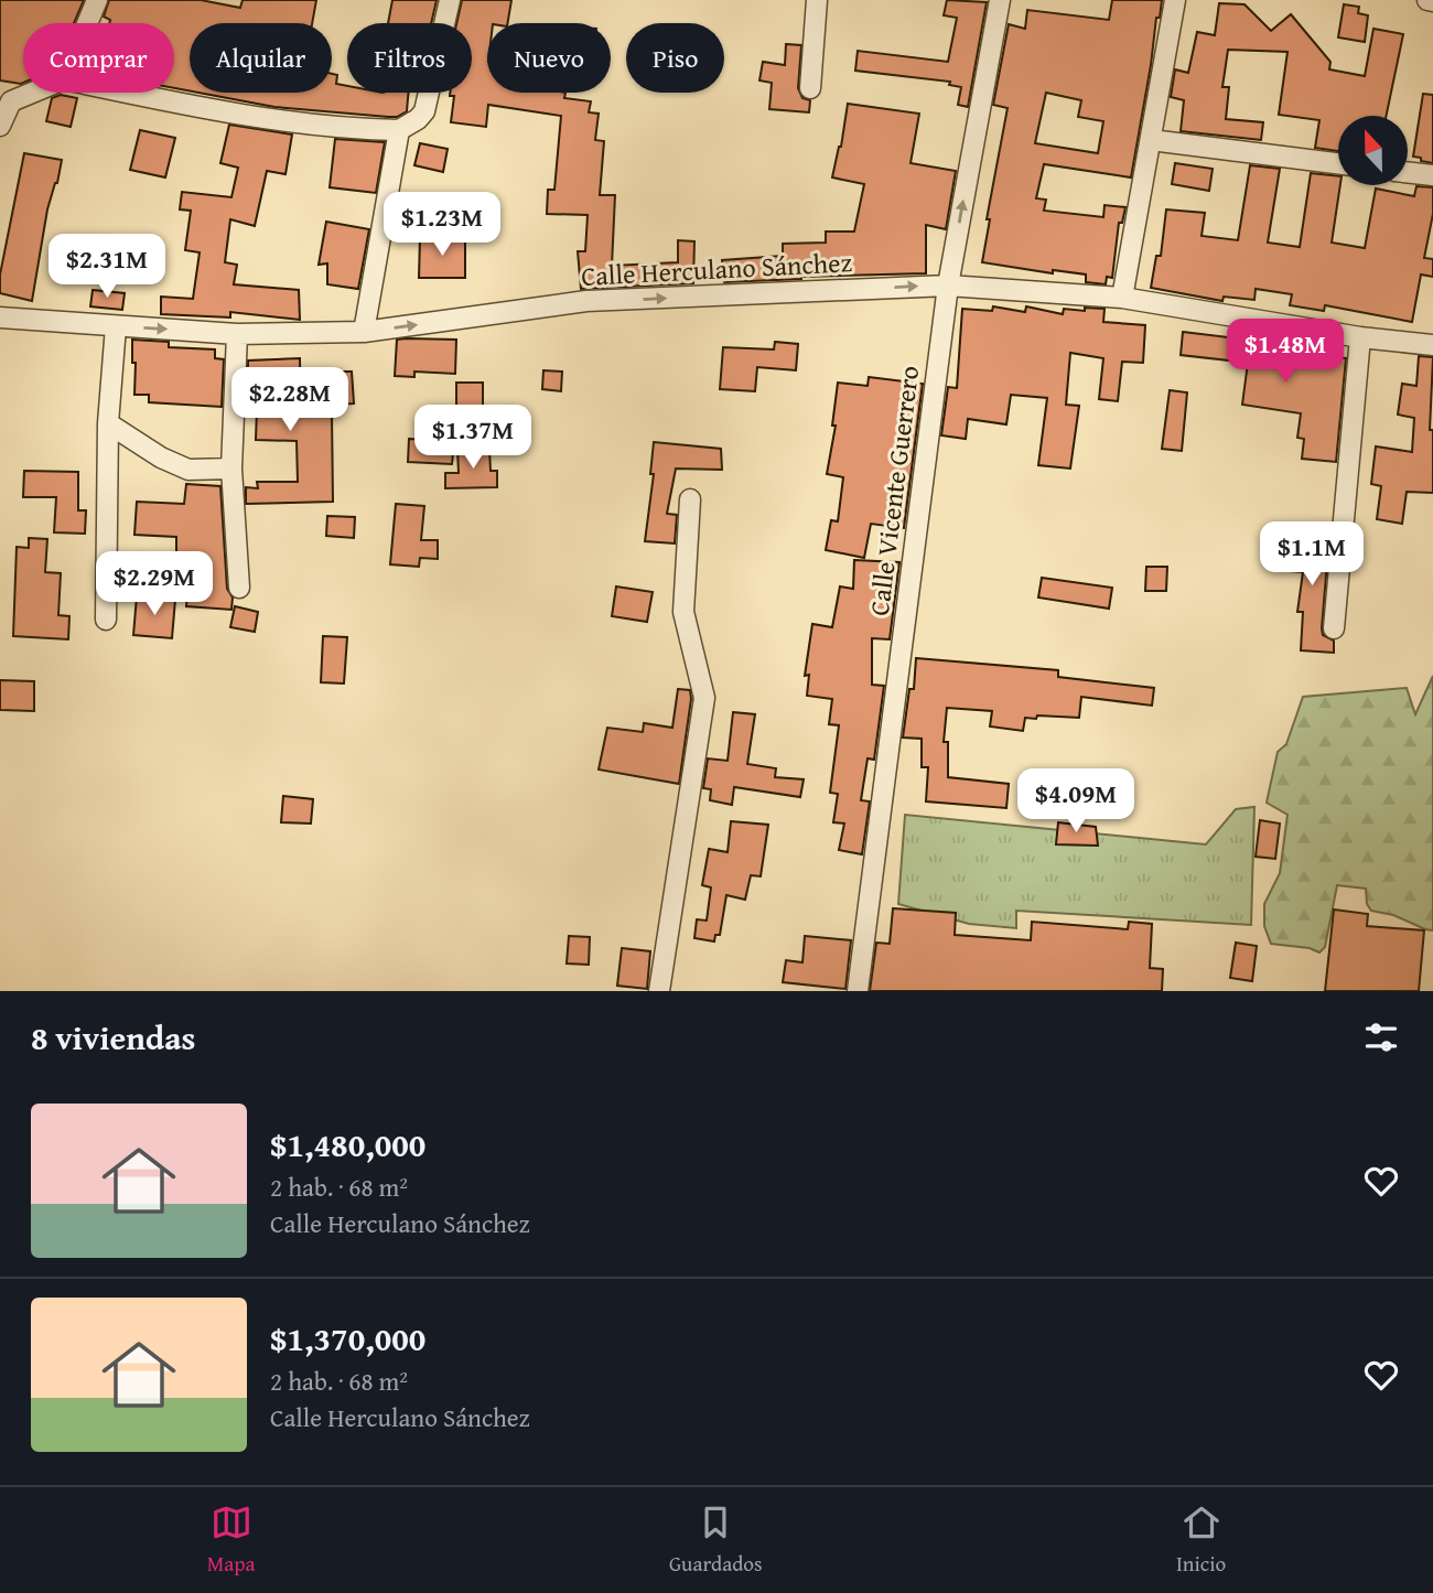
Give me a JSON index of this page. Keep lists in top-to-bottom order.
{
  "streets": {
    "street": ["Calle Herculano Sánchez", "Calle Vicente Guerrero"]
  },
  "crossings": [
    ["Calle Herculano Sánchez", "Calle Vicente Guerrero"]
  ],
  "one_way": ["Calle Herculano Sánchez"],
  "north": "top",
  "page": {
    "chip": [
      "Comprar",
      "Alquilar",
      "Filtros",
      "Nuevo",
      "Piso"
    ],
    "price": [
      "$1.23M",
      "$2.31M",
      "$1.48M",
      "$2.28M",
      "$1.37M",
      "$1.1M",
      "$2.29M",
      "$4.09M"
    ],
    "heading": "8 viviendas",
    "list": [
      {
        "name": "$1,480,000",
        "note": "2 hab. · 68 m² · Calle Herculano Sánchez"
      },
      {
        "name": "$1,370,000",
        "note": "2 hab. · 68 m² · Calle Herculano Sánchez"
      }
    ],
    "tabs": ["Mapa", "Guardados", "Inicio"]
  }
}
